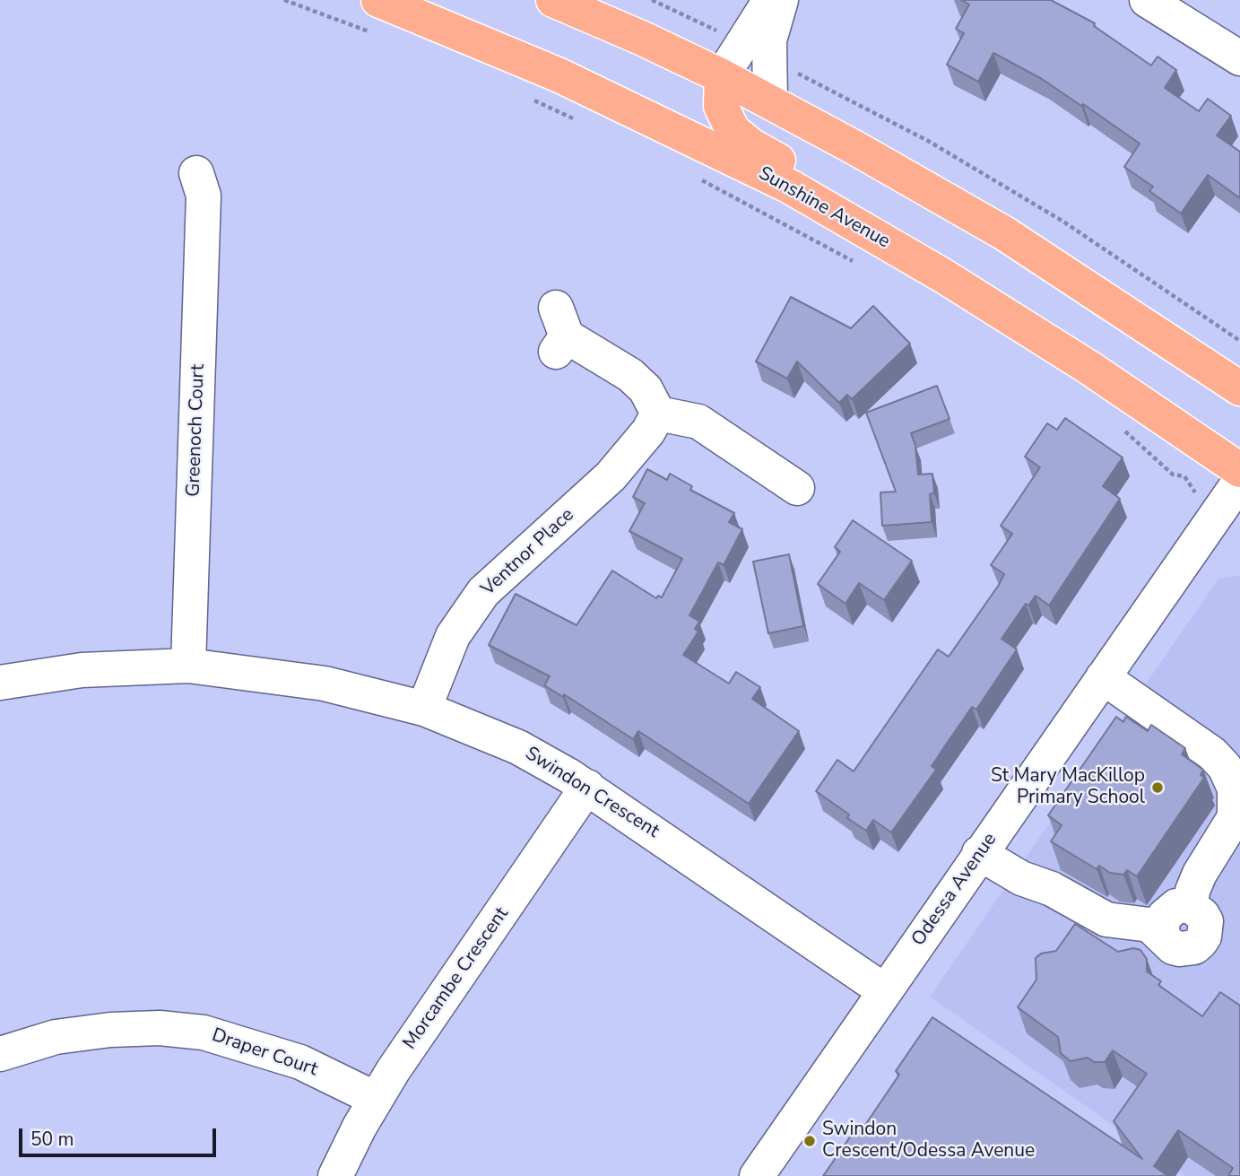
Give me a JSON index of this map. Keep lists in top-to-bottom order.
{
  "streets": {
    "main road": ["Sunshine Avenue"],
    "street": [
      "Greenoch Court",
      "Ventnor Place",
      "Swindon Crescent",
      "Odessa Avenue",
      "Morcambe Crescent",
      "Draper Court"
    ]
  },
  "crossings": [
    ["Greenoch Court", "Swindon Crescent"],
    ["Ventnor Place", "Swindon Crescent"],
    ["Swindon Crescent", "Odessa Avenue"],
    ["Swindon Crescent", "Morcambe Crescent"],
    ["Morcambe Crescent", "Draper Court"]
  ],
  "places": ["St Mary MacKillop Primary School", "Swindon Crescent/Odessa Avenue"],
  "scale_bar": "50 m"
}
